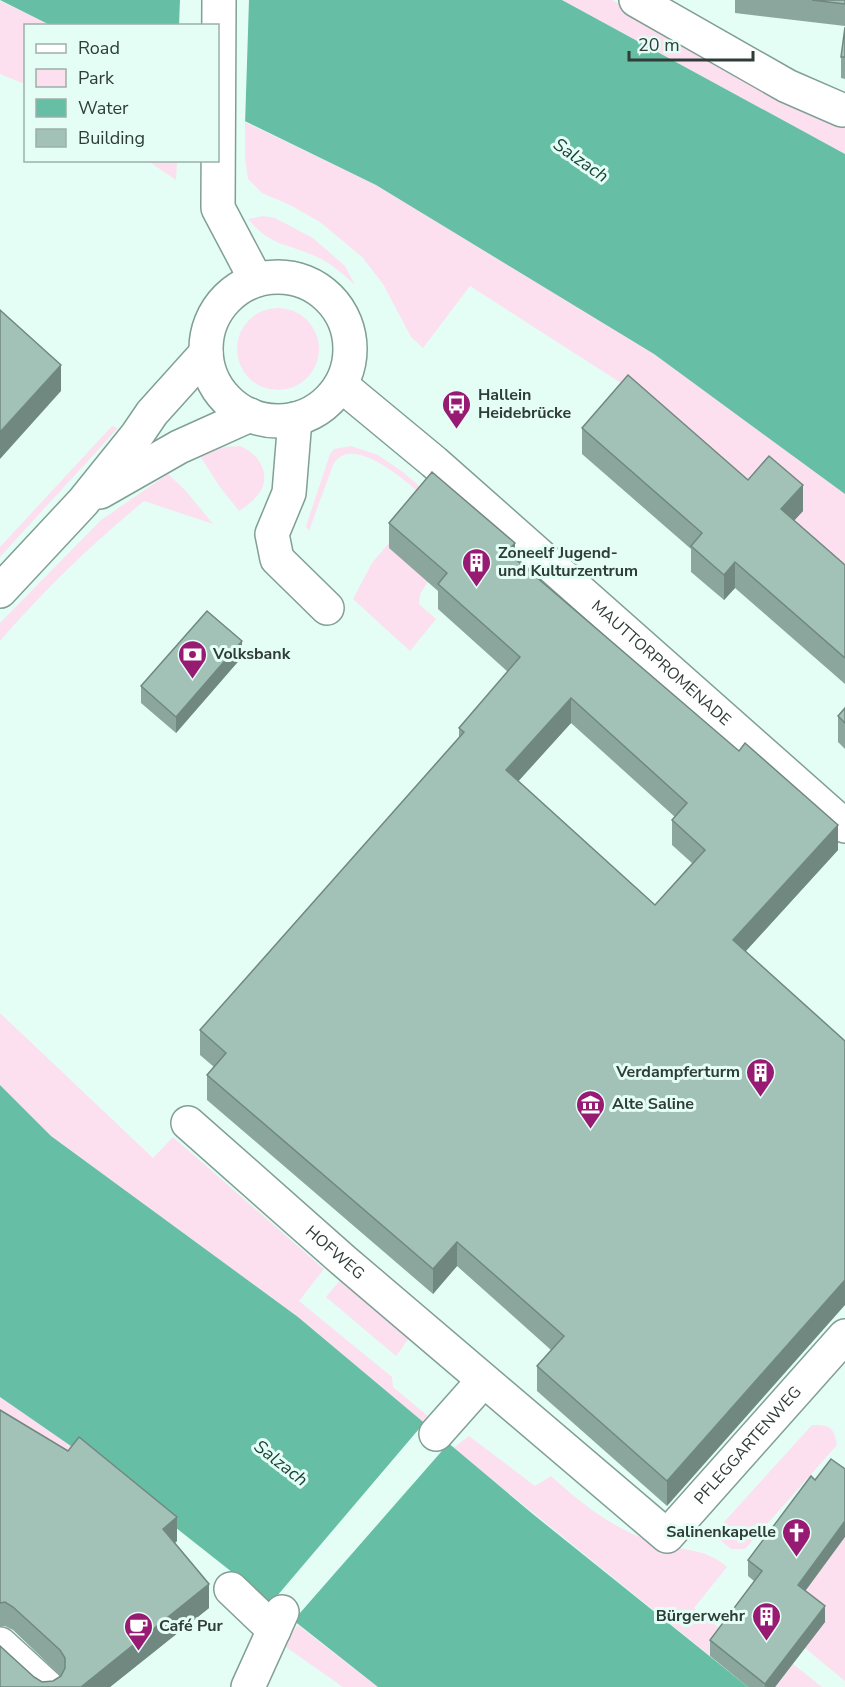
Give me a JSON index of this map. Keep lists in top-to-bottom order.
{
  "streets": {
    "main road": ["MAUTTORPROMENADE", "HOFWEG", "PFLEGGARTENWEG"]
  },
  "crossings": [
    ["HOFWEG", "PFLEGGARTENWEG"]
  ],
  "water": ["Salzach"],
  "places": {
    "bus stop": ["Hallein Heidebrücke"],
    "building": ["Zoneelf Jugend- und Kulturzentrum", "Verdampferturm", "Bürgerwehr"],
    "bank": ["Volksbank"],
    "museum": ["Alte Saline"],
    "church": ["Salinenkapelle"],
    "cafe": ["Café Pur"]
  },
  "legend": [
    "Road",
    "Park",
    "Water",
    "Building"
  ],
  "scale_bar": "20 m"
}
